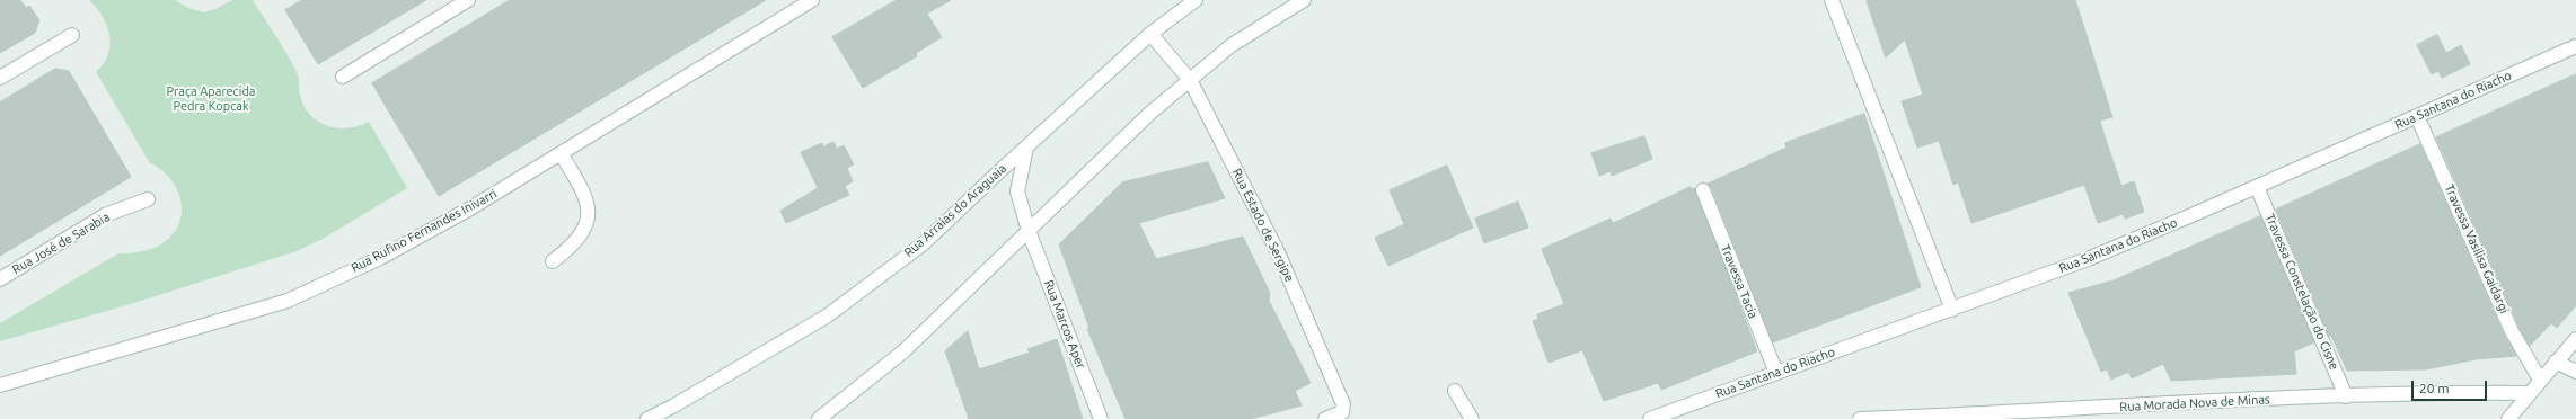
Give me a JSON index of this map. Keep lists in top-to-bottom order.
{
  "streets": {
    "street": [
      "Rua Santana do Riacho",
      "Rua Arraias do Araguaia",
      "Rua Estado de Sergipe",
      "Rua Rufino Fernandes Inivarri",
      "Rua José de Sarabia",
      "Travessa Vasilisa Gaidargi",
      "Travessa Tacia",
      "Travessa Constelação do Cisne",
      "Rua Marcos Aper",
      "Rua Morada Nova de Minas"
    ]
  },
  "crossings": [
    ["Rua Santana do Riacho", "Travessa Vasilisa Gaidargi"],
    ["Rua Santana do Riacho", "Travessa Tacia"],
    ["Rua Santana do Riacho", "Travessa Constelação do Cisne"],
    ["Rua Arraias do Araguaia", "Rua Estado de Sergipe"],
    ["Rua Arraias do Araguaia", "Rua Marcos Aper"],
    ["Travessa Constelação do Cisne", "Rua Morada Nova de Minas"]
  ],
  "parks": ["Praça Aparecida Pedra Kopcak"],
  "scale_bar": "20 m"
}
